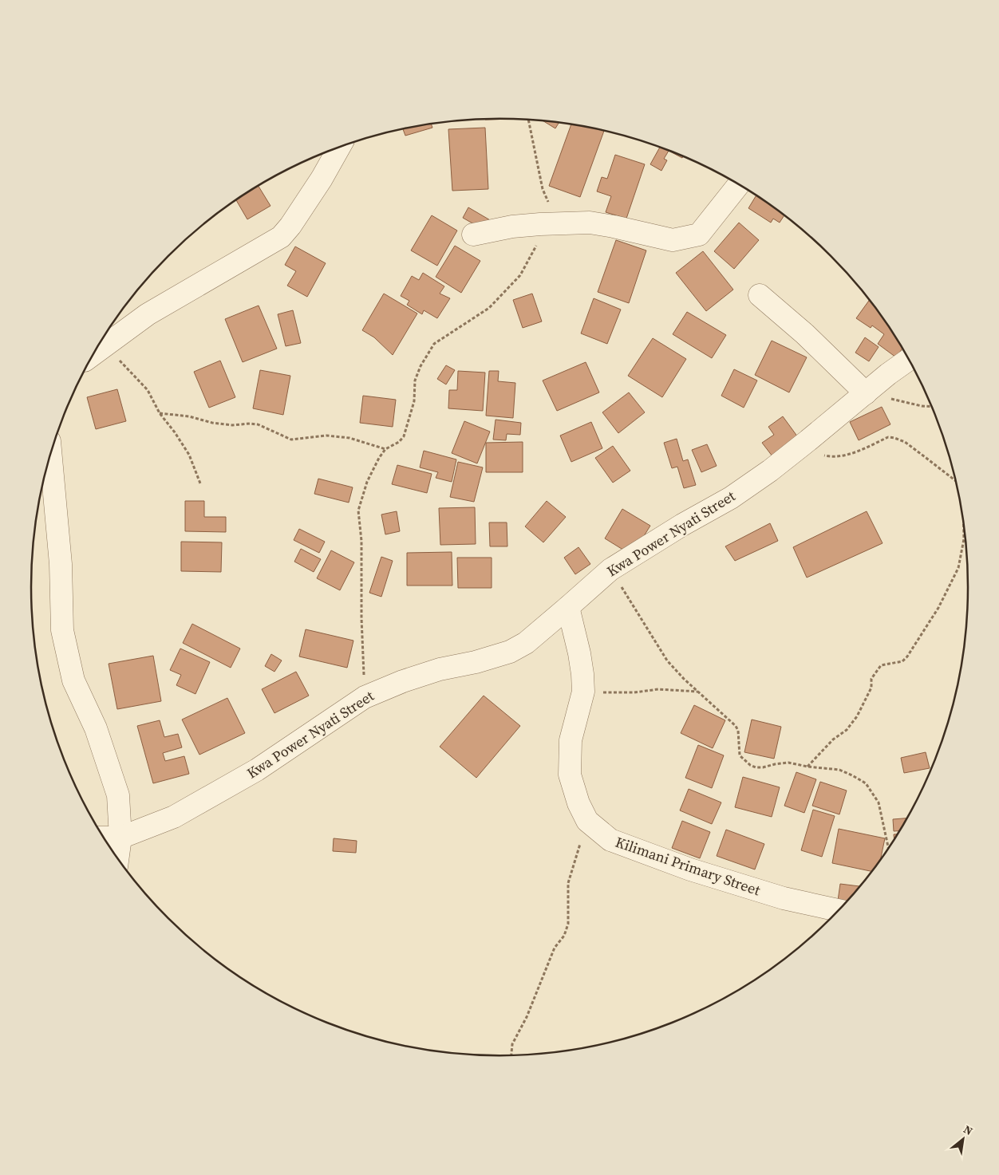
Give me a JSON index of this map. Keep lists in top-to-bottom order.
{
  "streets": {
    "street": ["Kwa Power Nyati Street", "Kilimani Primary Street"]
  },
  "crossings": [
    ["Kwa Power Nyati Street", "Kilimani Primary Street"]
  ],
  "north": "top right"
}
